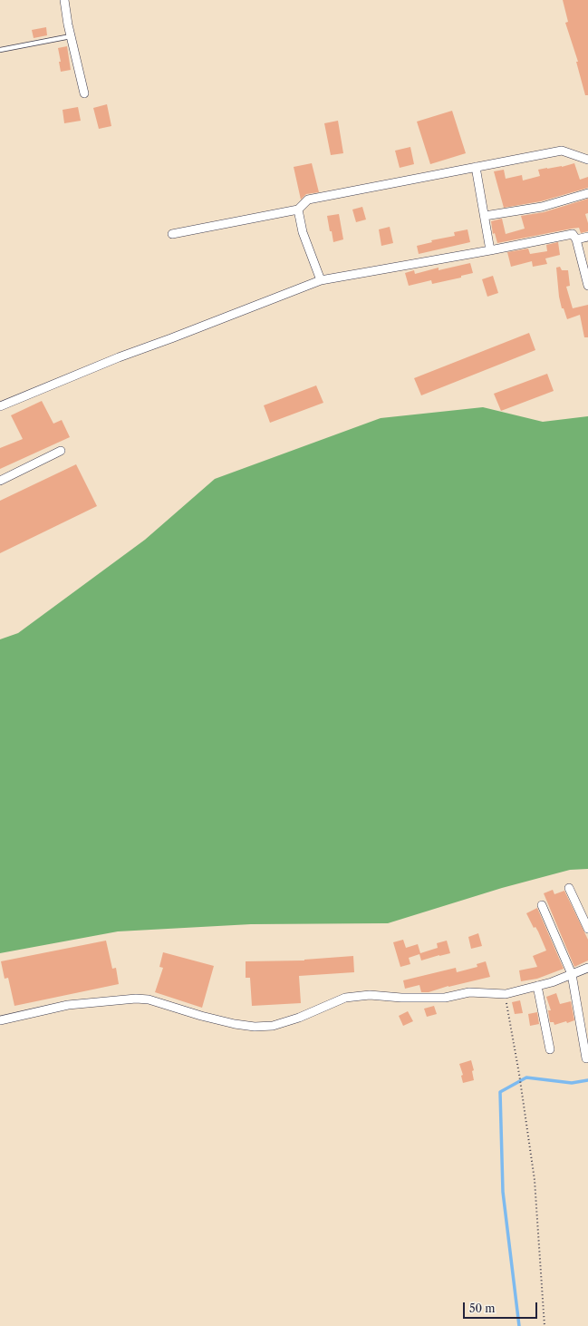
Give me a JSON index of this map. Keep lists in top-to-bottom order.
{
  "scale_bar": "50 m"
}
